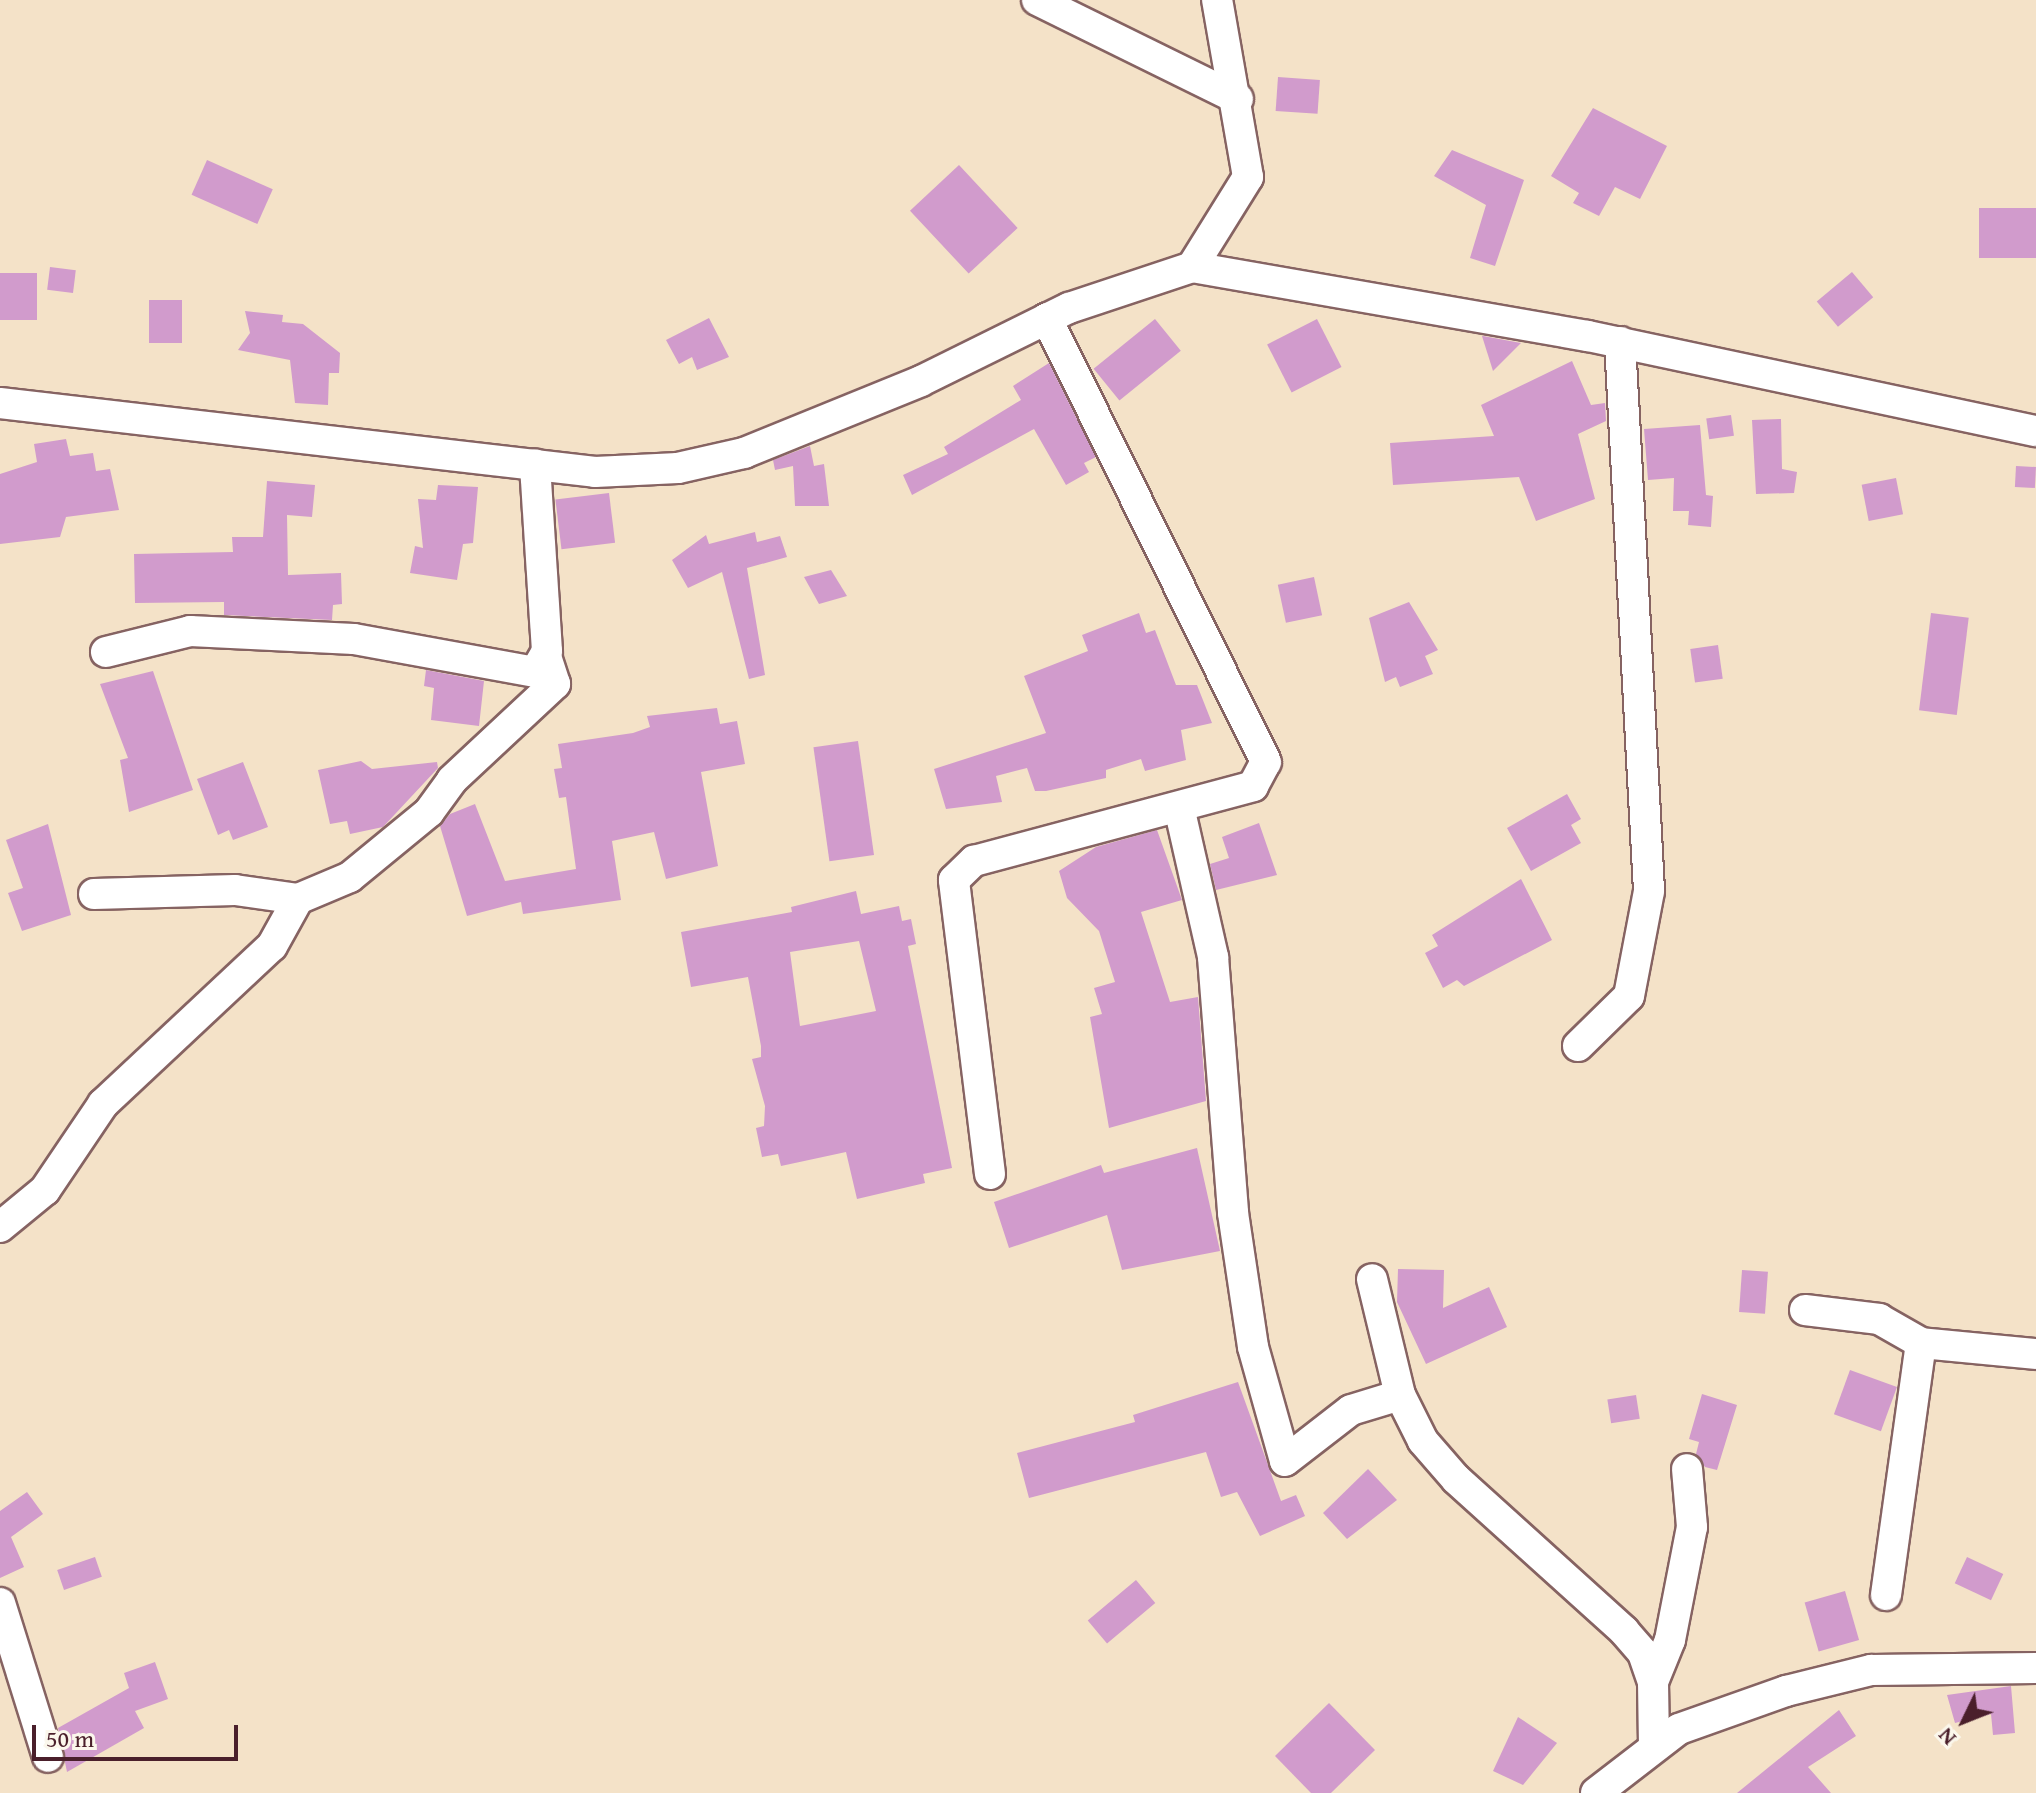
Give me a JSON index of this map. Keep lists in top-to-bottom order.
{
  "scale_bar": "50 m",
  "north": "bottom left"
}
